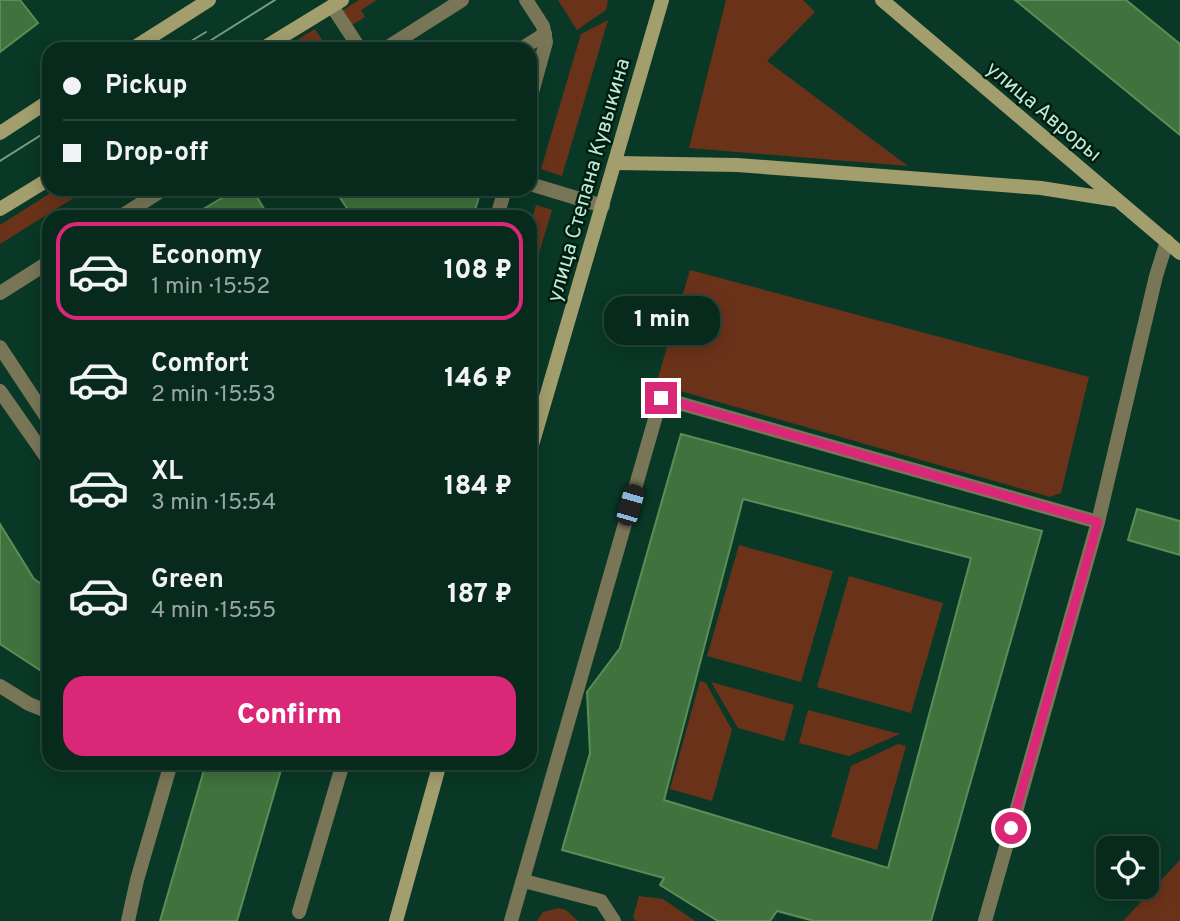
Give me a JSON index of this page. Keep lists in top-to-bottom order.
{
  "streets": {
    "main road": ["улица Авроры", "улица Степана Кувыкина"]
  },
  "page": {
    "banner": ["Pickup", "Drop-off"],
    "list": [
      {
        "name": "Economy",
        "note": "1 min · 15:52",
        "value": "108 ₽"
      },
      {
        "name": "Comfort",
        "note": "2 min · 15:53",
        "value": "146 ₽"
      },
      {
        "name": "XL",
        "note": "3 min · 15:54",
        "value": "184 ₽"
      },
      {
        "name": "Green",
        "note": "4 min · 15:55",
        "value": "187 ₽"
      }
    ],
    "bubble": "1 min",
    "buttons": "Confirm"
  }
}
